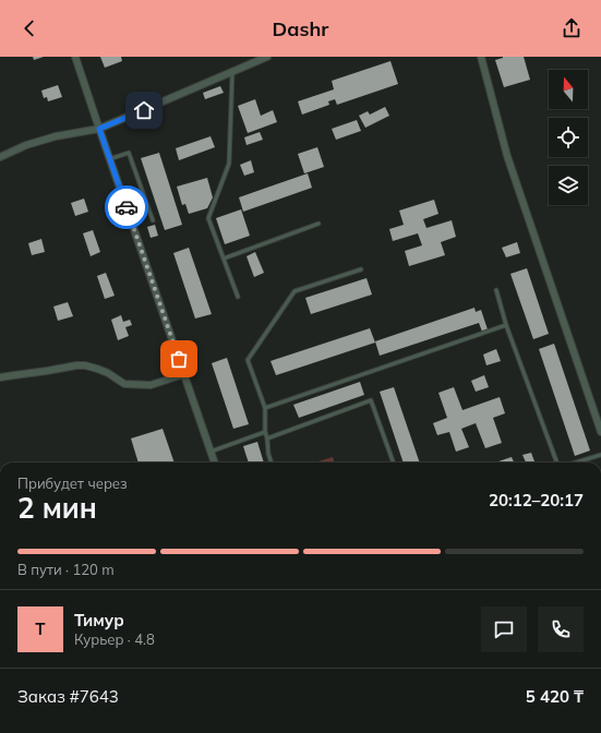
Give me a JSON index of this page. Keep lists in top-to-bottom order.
{
  "north": "top",
  "page": {
    "header": "Dashr",
    "heading": ["2 мин", "Прибудет через", "20:12–20:17"],
    "panel": [
      "Тимур",
      "Курьер · 4.8",
      "Заказ #7643",
      "5 420 ₸"
    ],
    "bar": "В пути · 120 m",
    "round": "Т"
  }
}
